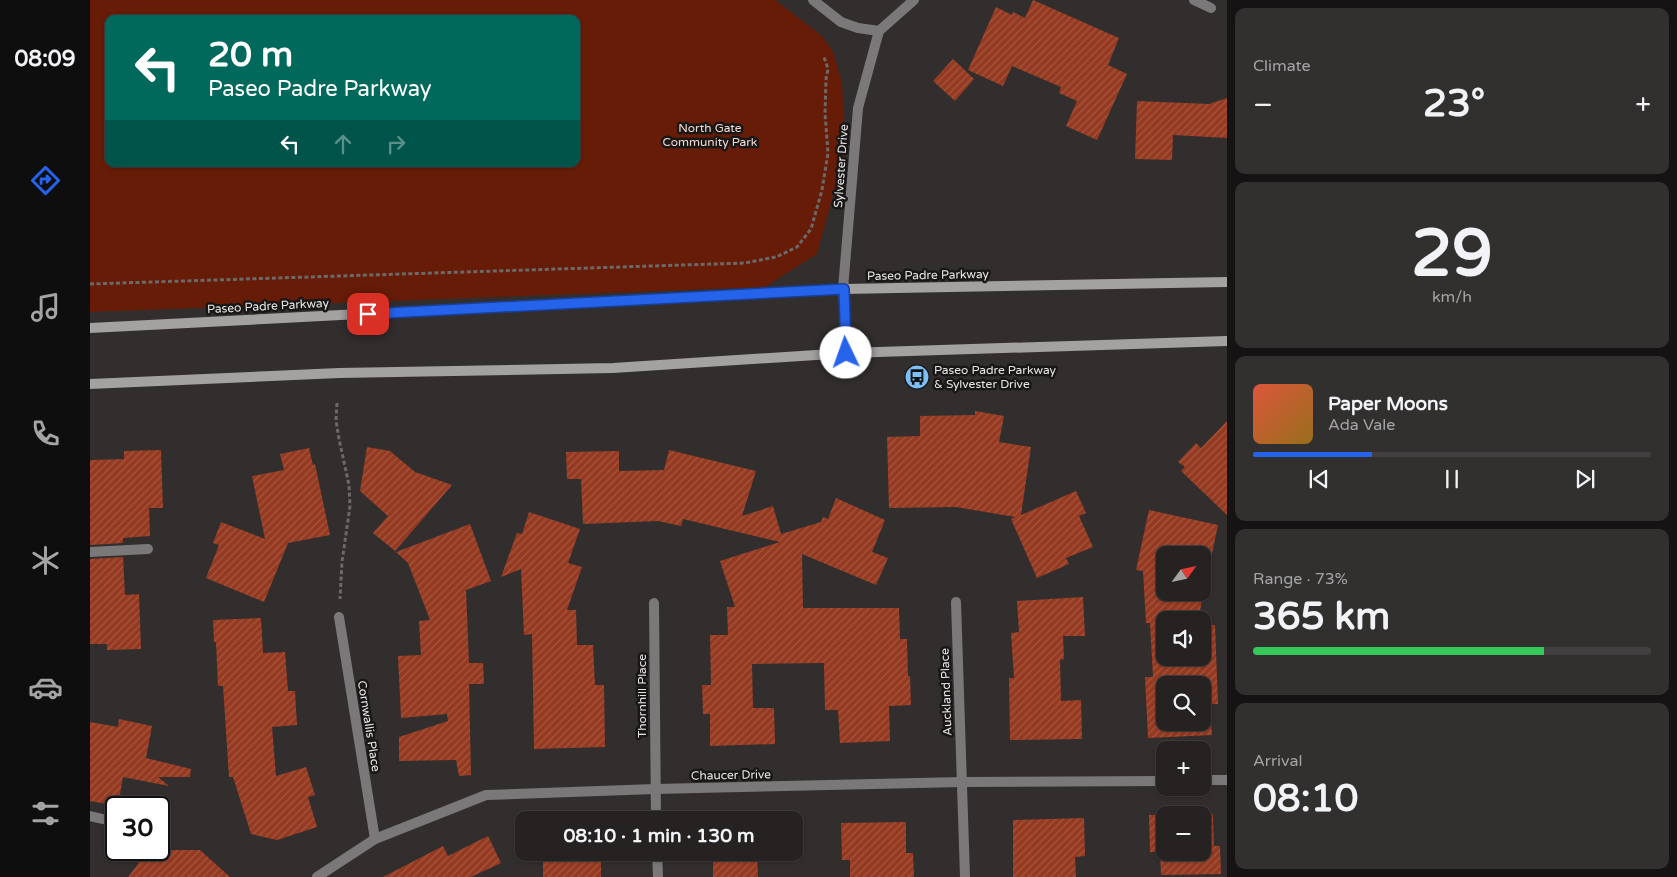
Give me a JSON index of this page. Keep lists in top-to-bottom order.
{
  "streets": {
    "main road": ["Paseo Padre Parkway"],
    "street": [
      "Sylvester Drive",
      "Auckland Place",
      "Thornhill Place",
      "Cornwallis Place",
      "Chaucer Drive"
    ]
  },
  "crossings": [
    ["Sylvester Drive", "Paseo Padre Parkway"],
    ["Auckland Place", "Chaucer Drive"],
    ["Thornhill Place", "Chaucer Drive"],
    ["Cornwallis Place", "Chaucer Drive"]
  ],
  "parks": ["North Gate Community Park"],
  "places": {
    "bus stop": ["Paseo Padre Parkway & Sylvester Drive"]
  },
  "north": "top right",
  "page": {
    "tabs": "08:09",
    "tile": [
      "Climate",
      ["29", "km/h"],
      ["Range · 73%", "365 km"],
      ["Arrival", "08:10"]
    ],
    "turn": ["20 m", "Paseo Padre Parkway"],
    "heat": ["−", "23°", "+"],
    "song": ["Paper Moons", "Ada Vale"],
    "map_buttons": ["+", "−"],
    "limit": "30",
    "trip": "08:10 · 1 min · 130 m"
  }
}
